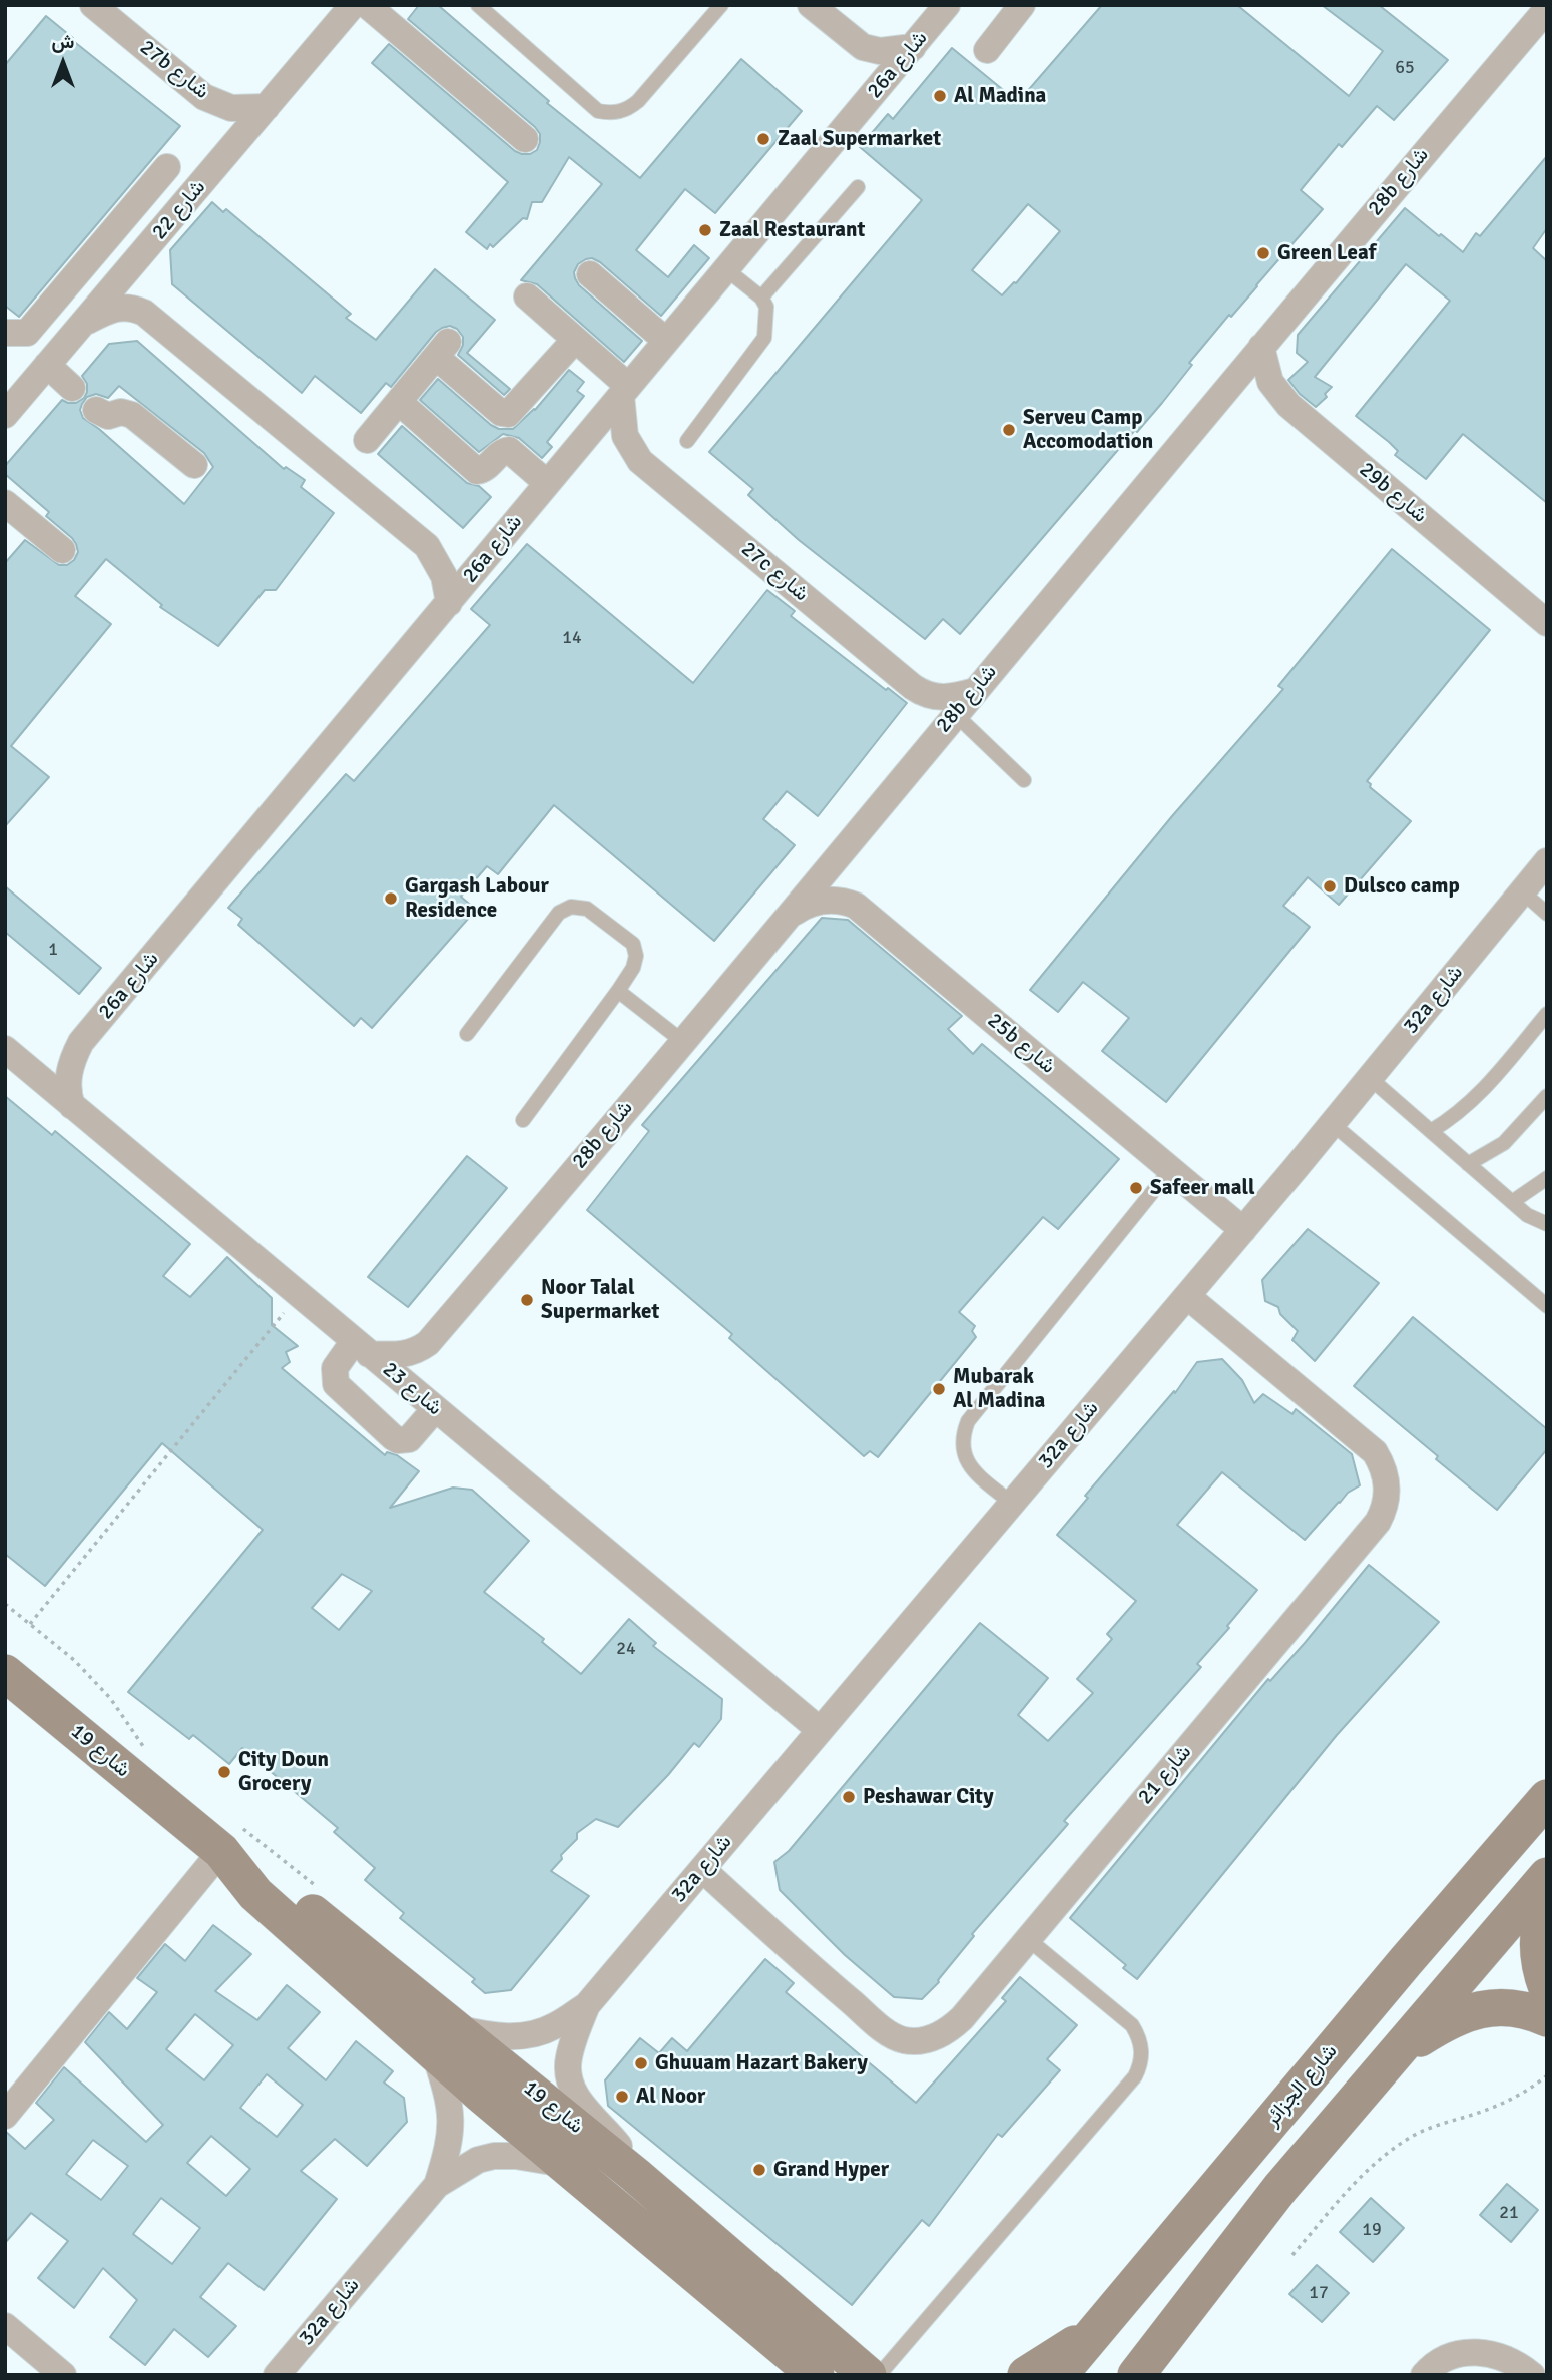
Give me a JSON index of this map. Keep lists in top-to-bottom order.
{
  "streets": {
    "street": [
      "26a شارع",
      "27b شارع",
      "28b شارع",
      "شارع 22",
      "29b شارع",
      "27c شارع",
      "32a شارع",
      "25b شارع",
      "شارع 23",
      "شارع 19",
      "شارع 21",
      "شارع الجزائر"
    ]
  },
  "crossings": [
    ["26a شارع", "27c شارع"],
    ["26a شارع", "شارع 23"],
    ["27b شارع", "شارع 22"],
    ["28b شارع", "29b شارع"],
    ["28b شارع", "27c شارع"],
    ["28b شارع", "25b شارع"],
    ["28b شارع", "شارع 23"],
    ["32a شارع", "25b شارع"],
    ["32a شارع", "شارع 23"],
    ["32a شارع", "شارع 19"],
    ["32a شارع", "شارع 21"]
  ],
  "places": [
    "Al Madina",
    "Zaal Supermarket",
    "Zaal Restaurant",
    "Green Leaf",
    "Serveu Camp Accomodation",
    "Dulsco camp",
    "Gargash Labour Residence",
    "Safeer mall",
    "Noor Talal Supermarket",
    "Mubarak Al Madina",
    "City Doun Grocery",
    "Peshawar City",
    "Ghuuam Hazart Bakery",
    "Al Noor",
    "Grand Hyper"
  ],
  "house_numbers": [
    "65",
    "14",
    "1",
    "24",
    "21",
    "19",
    "17"
  ],
  "north": "top"
}
